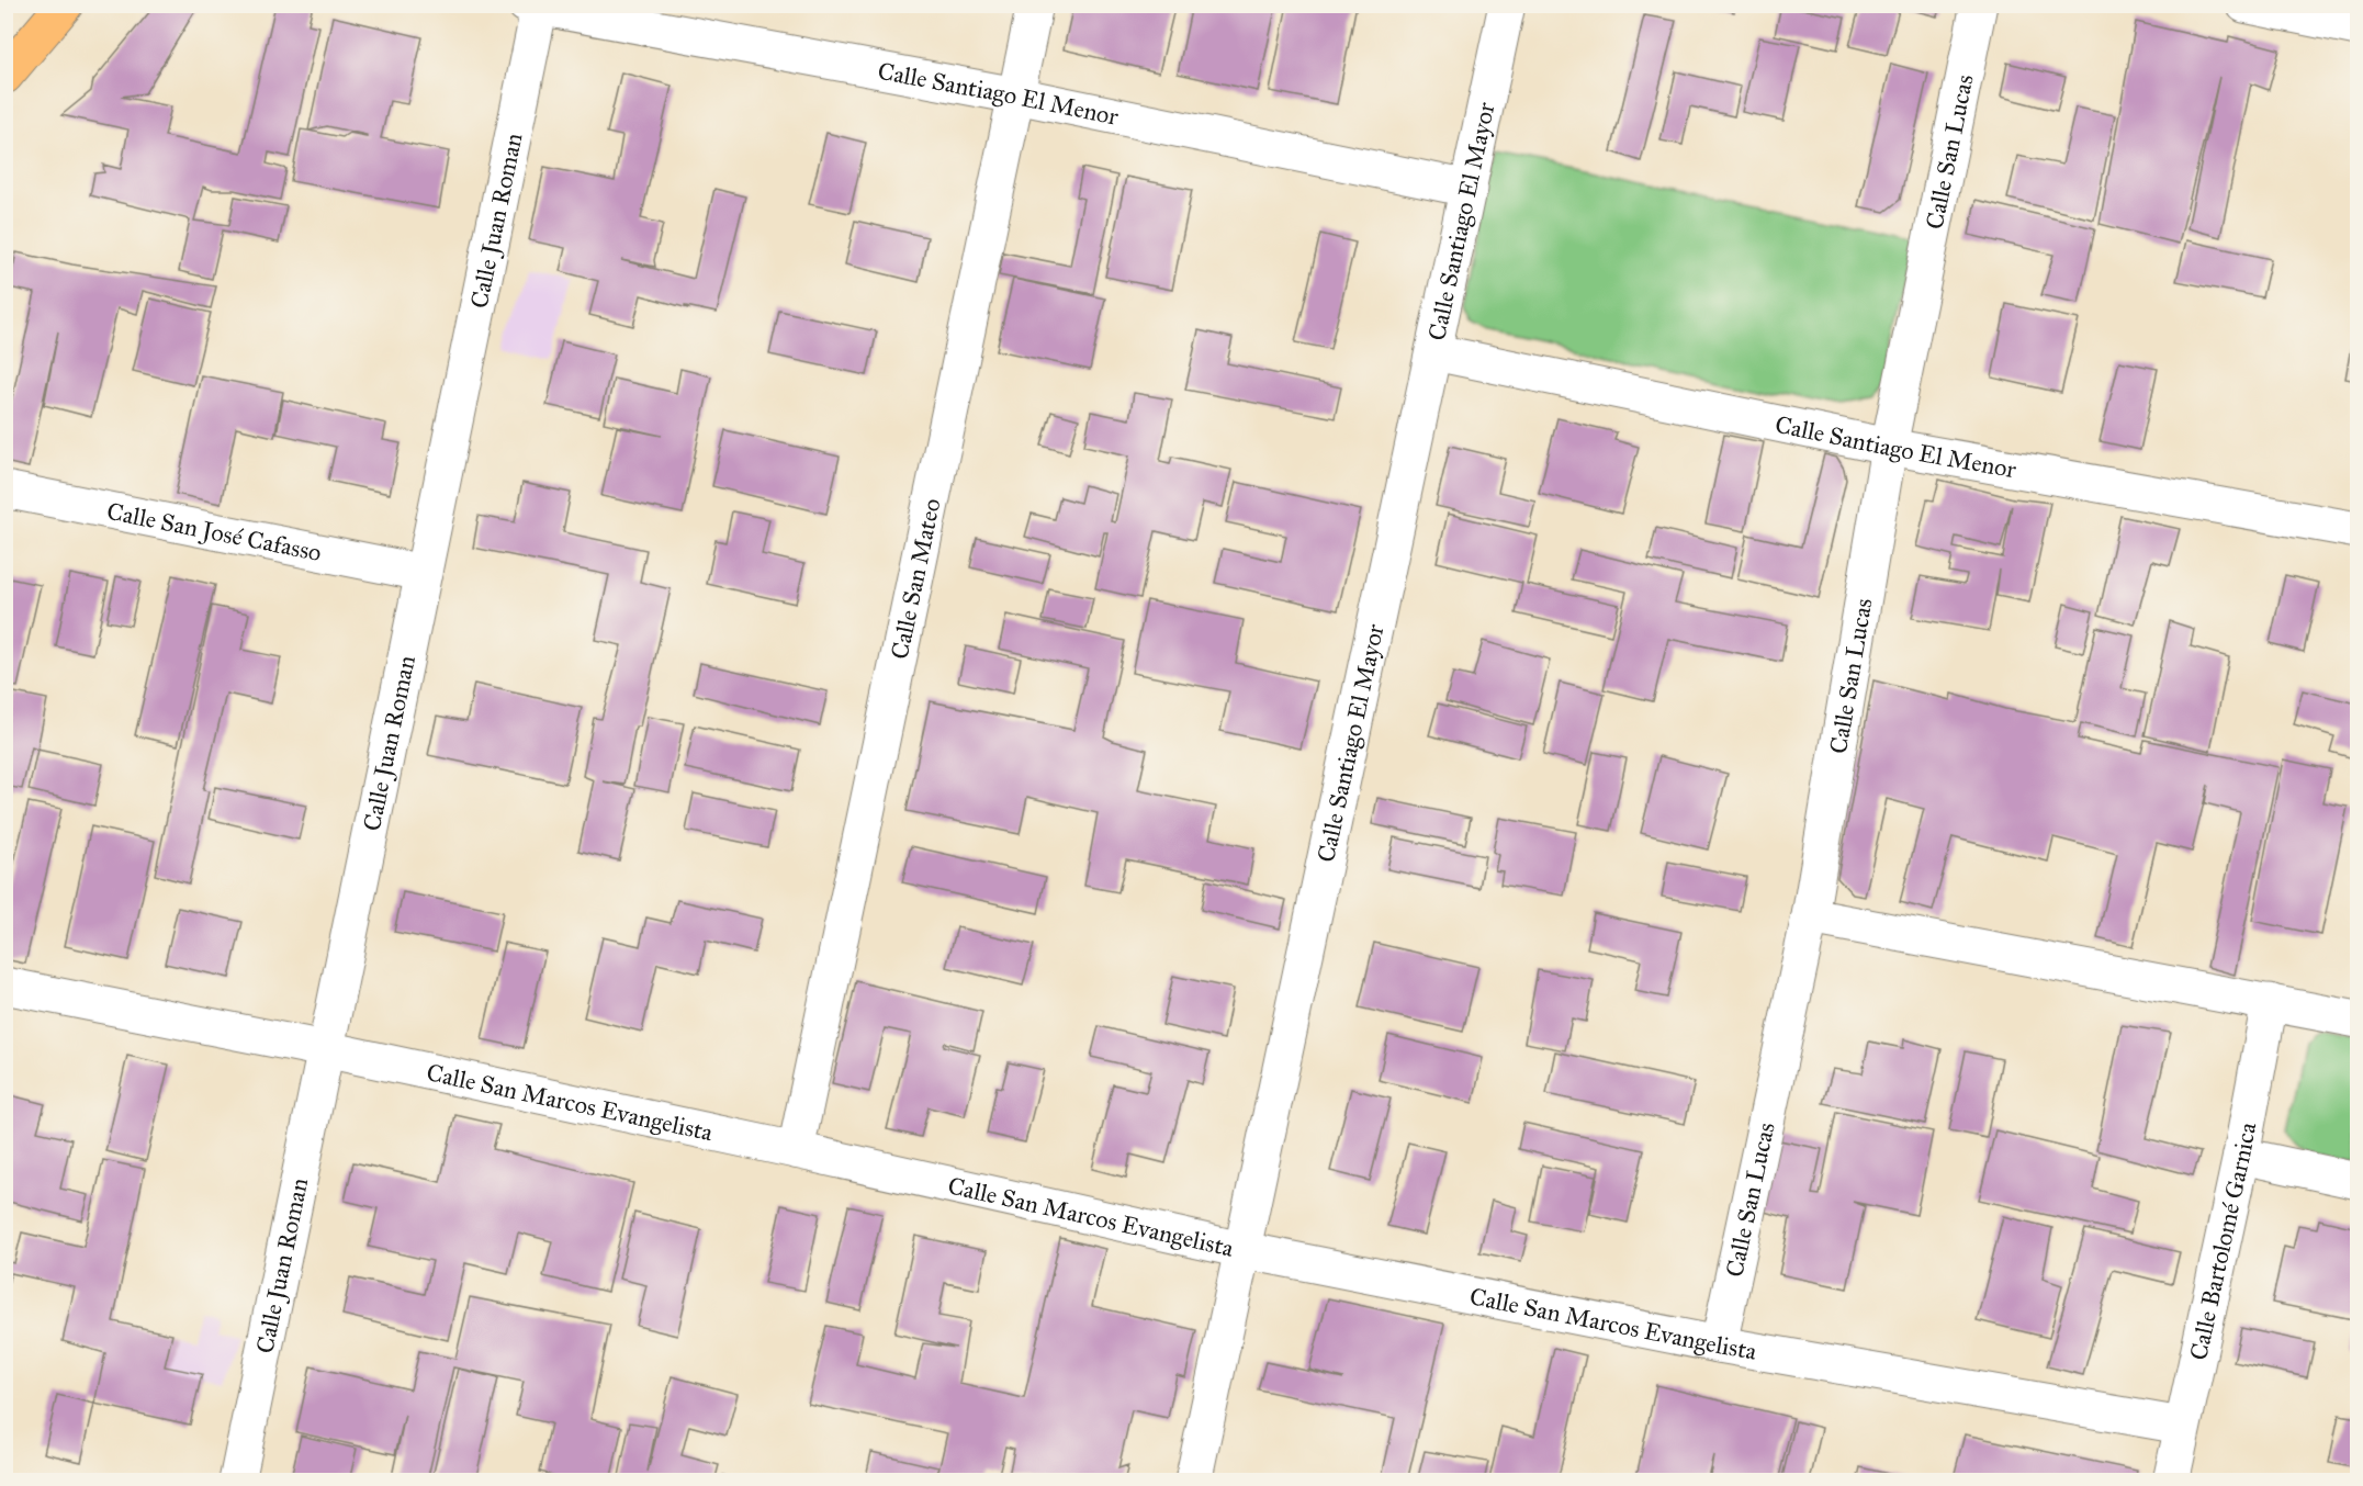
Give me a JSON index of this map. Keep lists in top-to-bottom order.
{
  "streets": {
    "street": [
      "Calle Santiago El Menor",
      "Calle San Lucas",
      "Calle Juan Roman",
      "Calle Santiago El Mayor",
      "Calle San José Cafasso",
      "Calle San Mateo",
      "Calle San Marcos Evangelista",
      "Calle Bartolomé Garnica"
    ]
  },
  "crossings": [
    ["Calle Santiago El Menor", "Calle San Lucas"],
    ["Calle Santiago El Menor", "Calle Juan Roman"],
    ["Calle Santiago El Menor", "Calle Santiago El Mayor"],
    ["Calle Santiago El Menor", "Calle San Mateo"],
    ["Calle San Lucas", "Calle San Marcos Evangelista"],
    ["Calle Juan Roman", "Calle San José Cafasso"],
    ["Calle Juan Roman", "Calle San Marcos Evangelista"],
    ["Calle Santiago El Mayor", "Calle San Marcos Evangelista"],
    ["Calle San Mateo", "Calle San Marcos Evangelista"],
    ["Calle San Marcos Evangelista", "Calle Bartolomé Garnica"]
  ]
}
